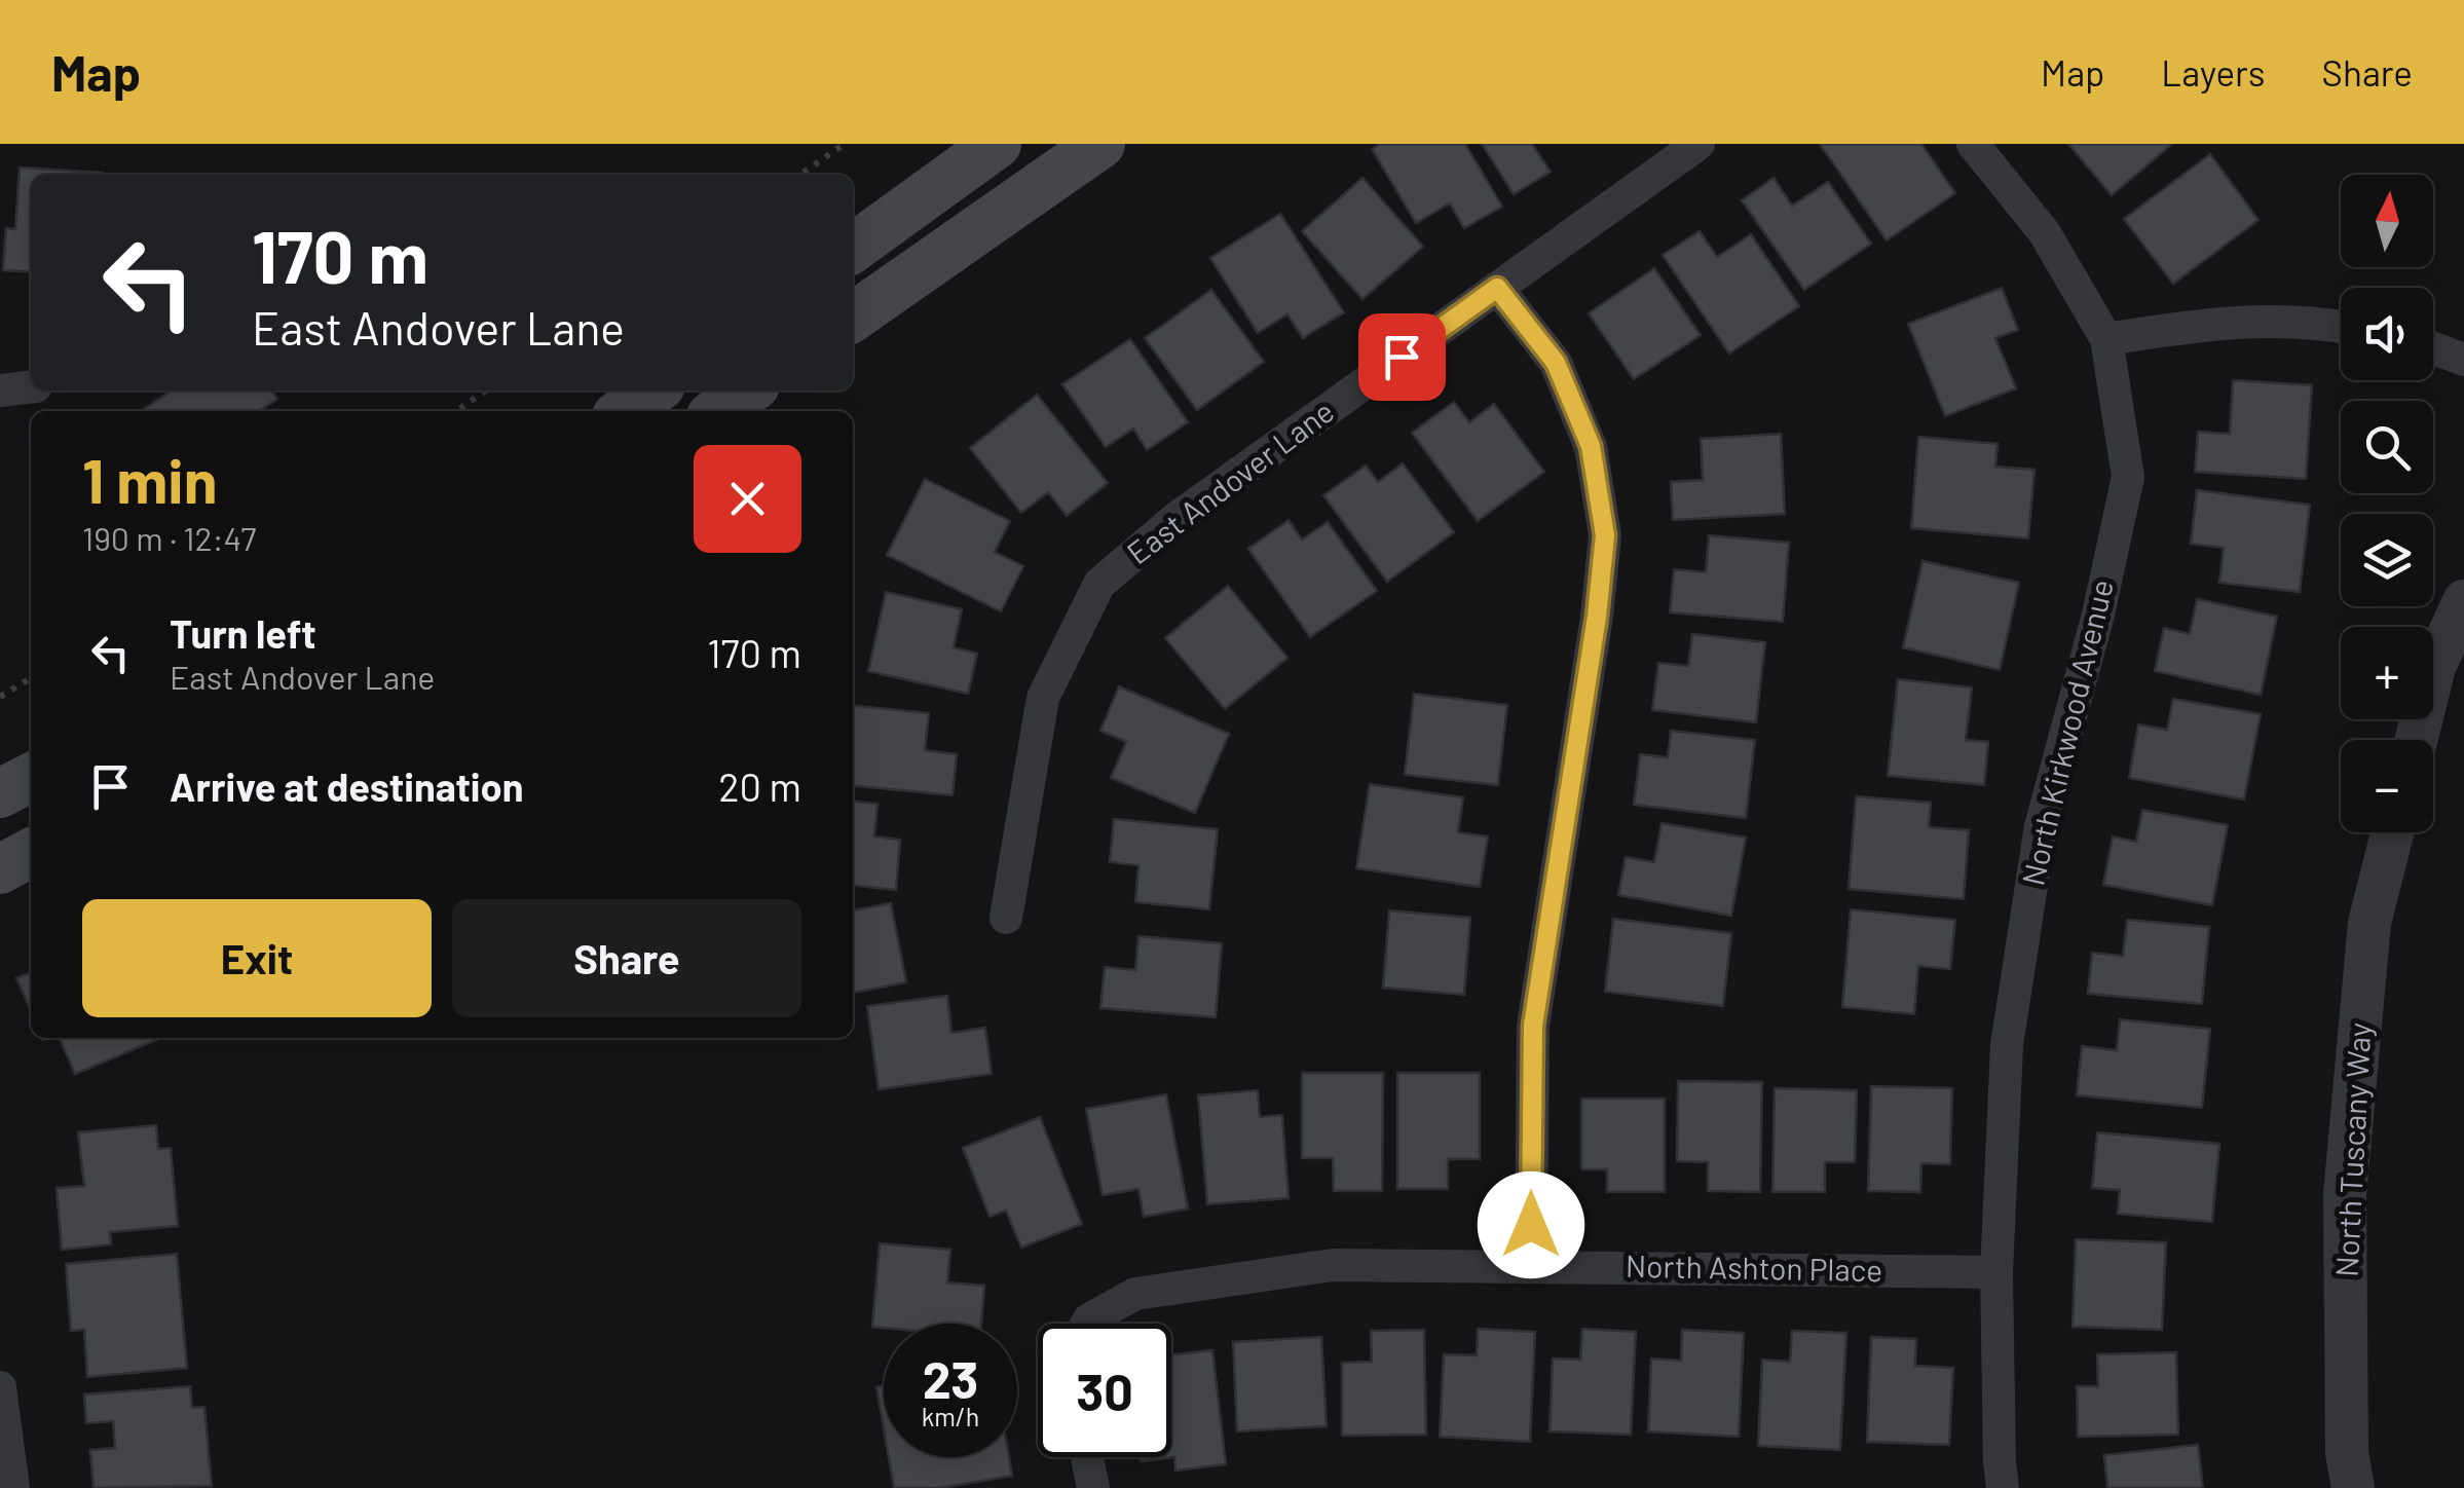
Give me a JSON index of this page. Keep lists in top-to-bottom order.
{
  "streets": {
    "street": [
      "East Andover Lane",
      "North Kirkwood Avenue",
      "North Tuscany Way",
      "North Ashton Place"
    ]
  },
  "crossings": [
    ["North Kirkwood Avenue", "North Ashton Place"]
  ],
  "north": "top",
  "page": {
    "header": "Map",
    "nav": ["Map", "Layers", "Share"],
    "map_buttons": ["+", "−"],
    "turn": ["170 m", "East Andover Lane"],
    "heading": ["1 min", "190 m · 12:47"],
    "list": [
      {
        "name": "Turn left",
        "note": "East Andover Lane",
        "value": "170 m"
      },
      {
        "name": "Arrive at destination",
        "value": "20 m"
      }
    ],
    "buttons": ["Exit", "Share"],
    "speed": "23 km/h",
    "limit": "30"
  }
}
